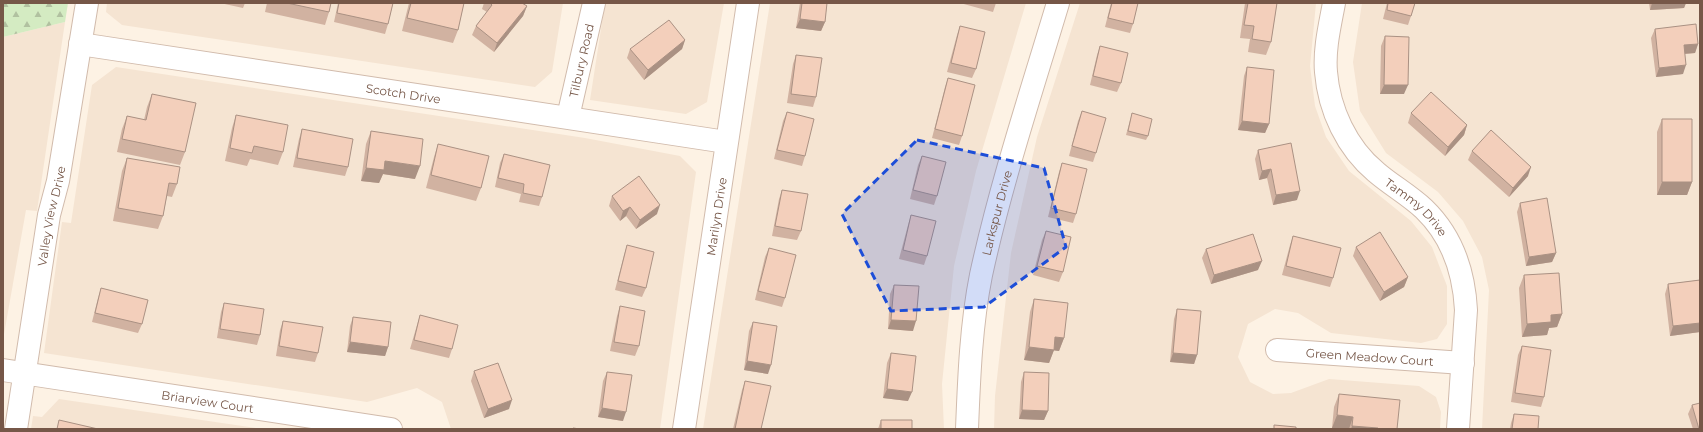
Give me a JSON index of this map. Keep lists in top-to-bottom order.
{
  "streets": {
    "street": [
      "Tilbury Road",
      "Scotch Drive",
      "Tammy Drive",
      "Larkspur Drive",
      "Valley View Drive",
      "Marilyn Drive",
      "Green Meadow Court",
      "Briarview Court"
    ]
  },
  "crossings": [
    ["Tilbury Road", "Scotch Drive"],
    ["Scotch Drive", "Valley View Drive"],
    ["Scotch Drive", "Marilyn Drive"],
    ["Tammy Drive", "Green Meadow Court"],
    ["Valley View Drive", "Briarview Court"]
  ]
}
